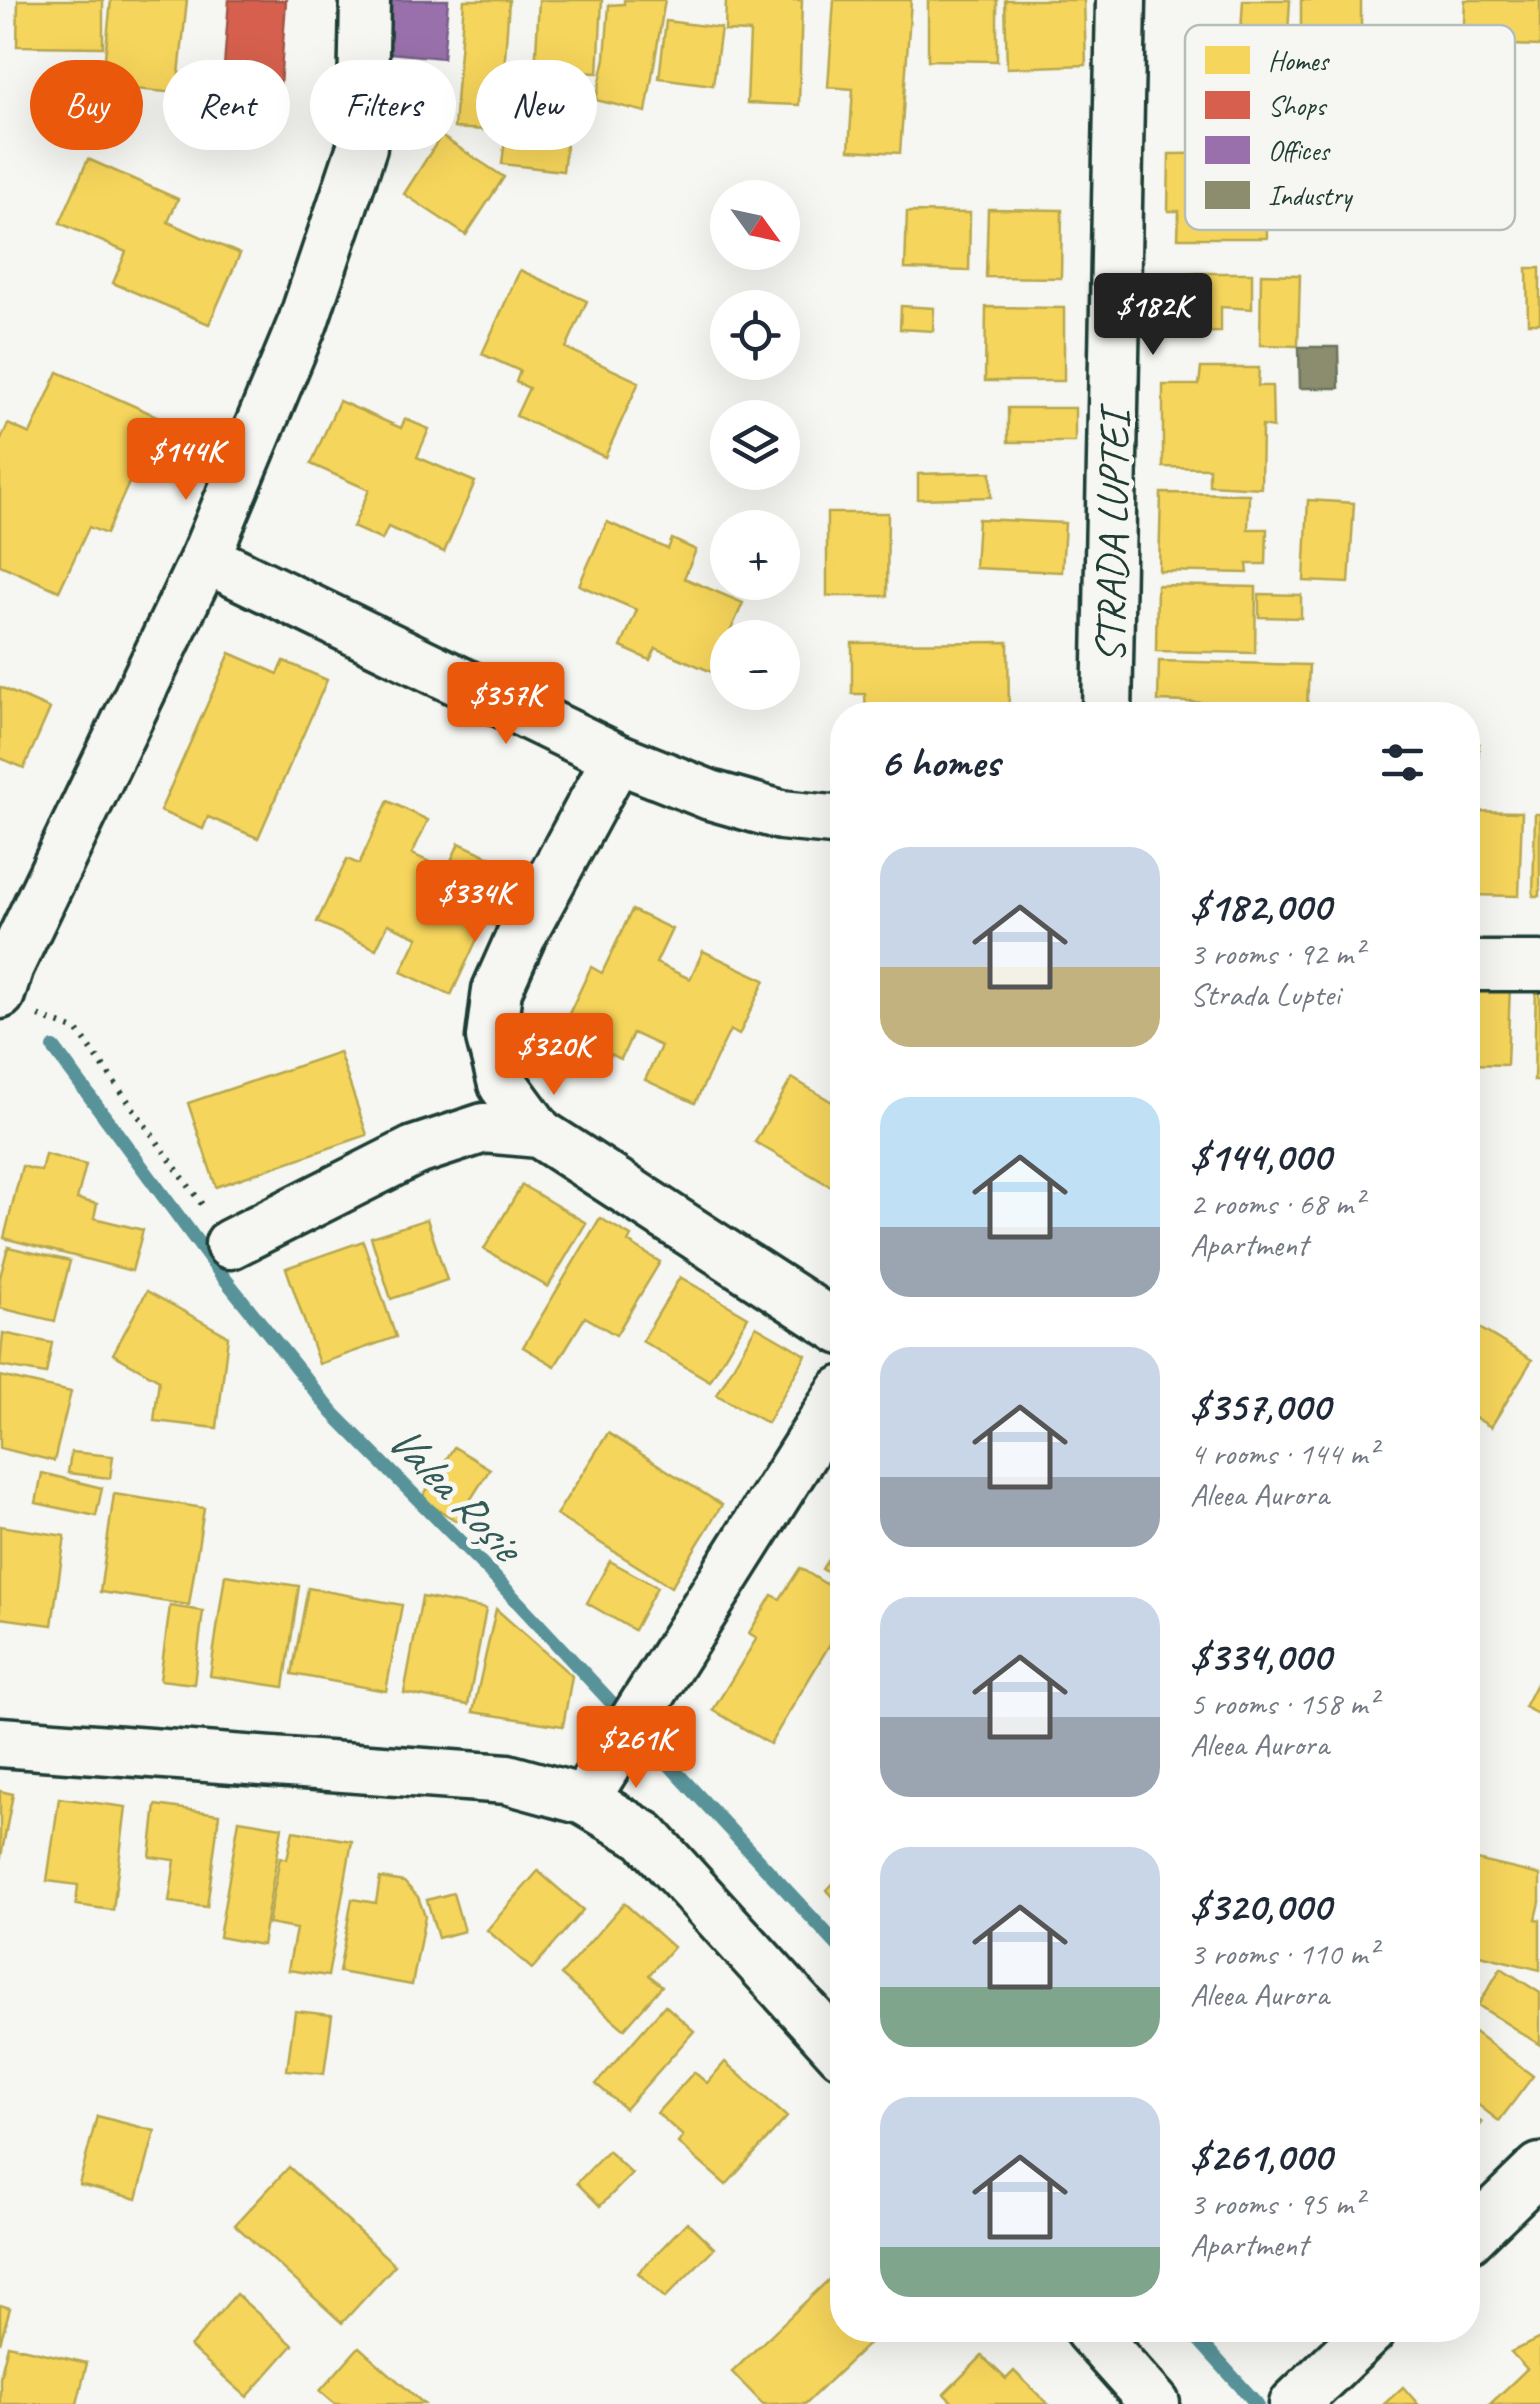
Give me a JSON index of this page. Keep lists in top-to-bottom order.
{
  "streets": {
    "street": ["STRADA LUPTEI"]
  },
  "water": ["Valea Roșie"],
  "legend": [
    "Homes",
    "Shops",
    "Offices",
    "Industry"
  ],
  "north": "bottom right",
  "page": {
    "chip": [
      "Buy",
      "Rent",
      "Filters",
      "New"
    ],
    "map_buttons": ["+", "−"],
    "price": [
      "$182K",
      "$144K",
      "$357K",
      "$334K",
      "$320K",
      "$261K"
    ],
    "heading": "6 homes",
    "list": [
      {
        "name": "$182,000",
        "note": "3 rooms · 92 m² · Strada Luptei"
      },
      {
        "name": "$144,000",
        "note": "2 rooms · 68 m² · Apartment"
      },
      {
        "name": "$357,000",
        "note": "4 rooms · 144 m² · Aleea Aurora"
      },
      {
        "name": "$334,000",
        "note": "5 rooms · 158 m² · Aleea Aurora"
      },
      {
        "name": "$320,000",
        "note": "3 rooms · 110 m² · Aleea Aurora"
      },
      {
        "name": "$261,000",
        "note": "3 rooms · 95 m² · Apartment"
      }
    ]
  }
}
